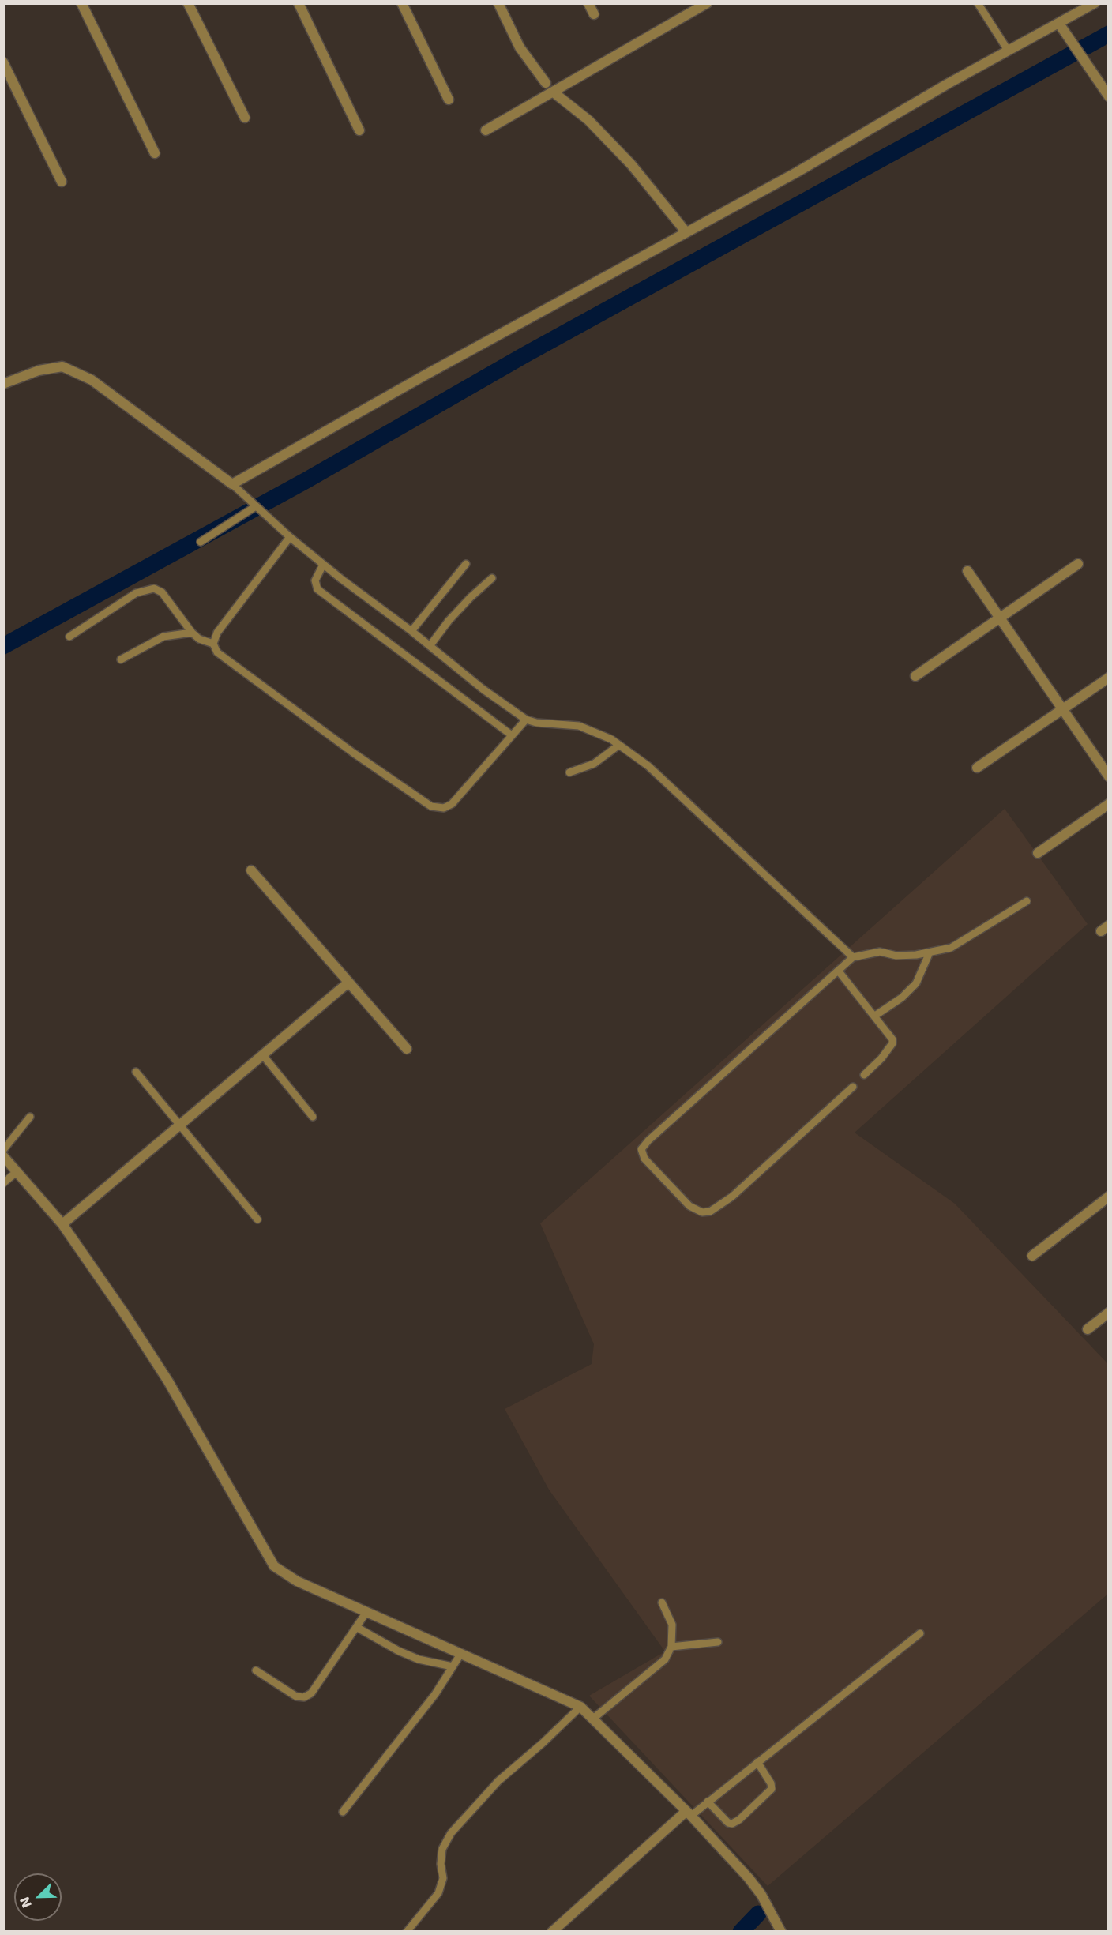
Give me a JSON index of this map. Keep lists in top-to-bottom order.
{
  "north": "bottom left"
}
